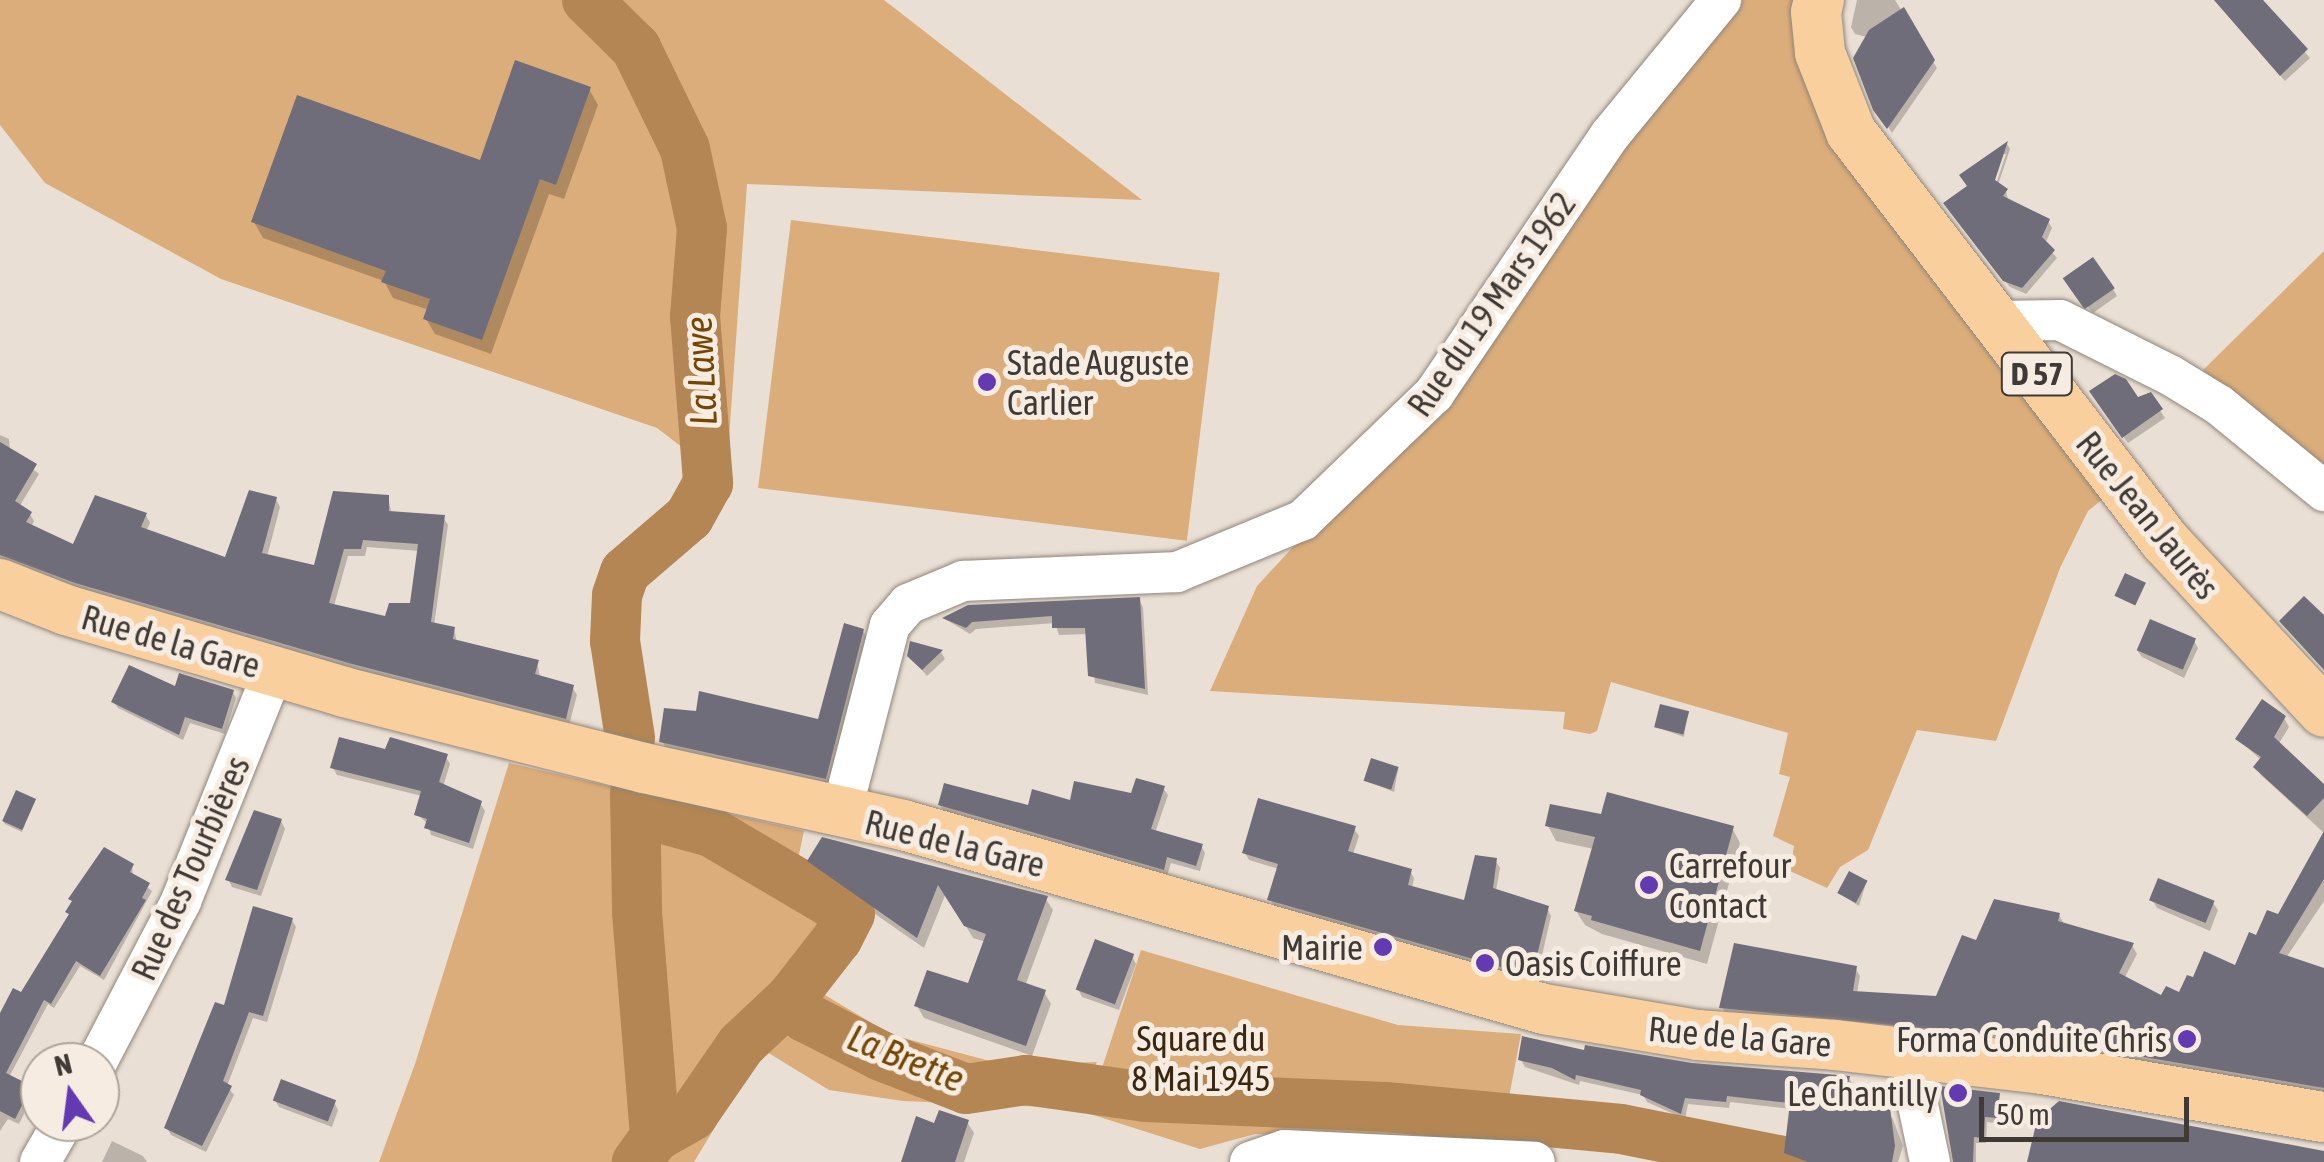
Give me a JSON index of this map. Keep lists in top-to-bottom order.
{
  "streets": {
    "main road": ["D 57", "Rue Jean Jaurès", "Rue de la Gare"],
    "street": ["Rue du 19 Mars 1962", "Rue des Tourbières"]
  },
  "crossings": [
    ["Rue du 19 Mars 1962", "Rue de la Gare"],
    ["Rue de la Gare", "Rue des Tourbières"]
  ],
  "water": ["La Lawe", "La Brette"],
  "parks": ["Square du 8 Mai 1945"],
  "places": [
    "Stade Auguste Carlier",
    "Carrefour Contact",
    "Mairie",
    "Oasis Coiffure",
    "Forma Conduite Chris",
    "Le Chantilly"
  ],
  "scale_bar": "50 m",
  "north": "top"
}
